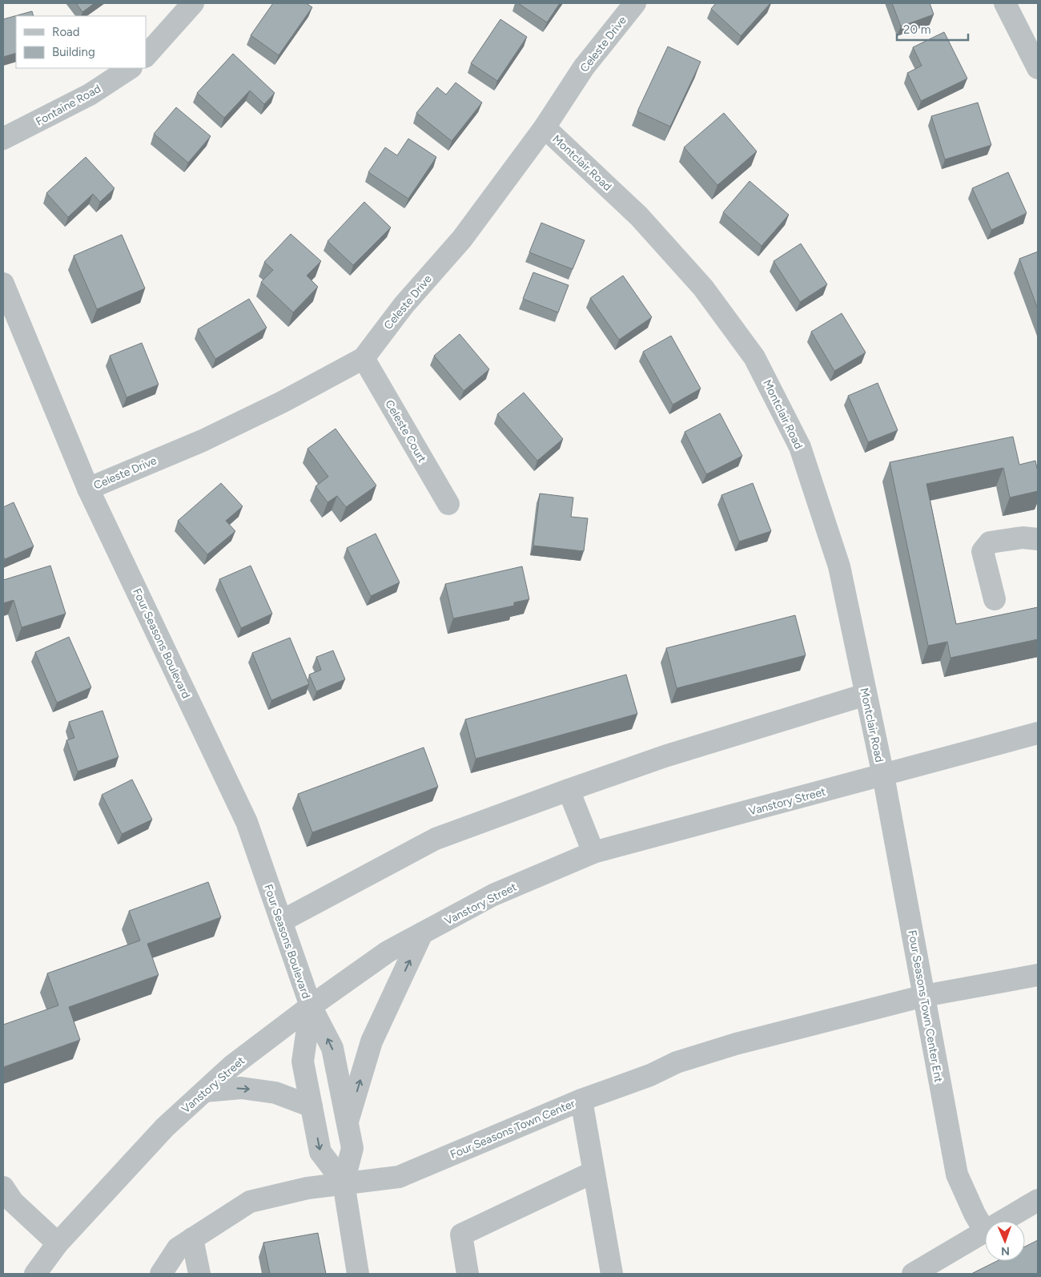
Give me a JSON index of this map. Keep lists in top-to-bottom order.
{
  "streets": {
    "street": [
      "Celeste Drive",
      "Fontaine Road",
      "Montclair Road",
      "Celeste Court",
      "Four Seasons Boulevard",
      "Vanstory Street",
      "Four Seasons Town Center Ent",
      "Four Seasons Town Center"
    ]
  },
  "crossings": [
    ["Celeste Drive", "Montclair Road"],
    ["Celeste Drive", "Celeste Court"],
    ["Celeste Drive", "Four Seasons Boulevard"],
    ["Montclair Road", "Vanstory Street"],
    ["Montclair Road", "Four Seasons Town Center Ent"],
    ["Four Seasons Boulevard", "Vanstory Street"],
    ["Four Seasons Boulevard", "Four Seasons Town Center"],
    ["Vanstory Street", "Four Seasons Town Center Ent"]
  ],
  "legend": ["Road", "Building"],
  "scale_bar": "20 m",
  "north": "bottom"
}
